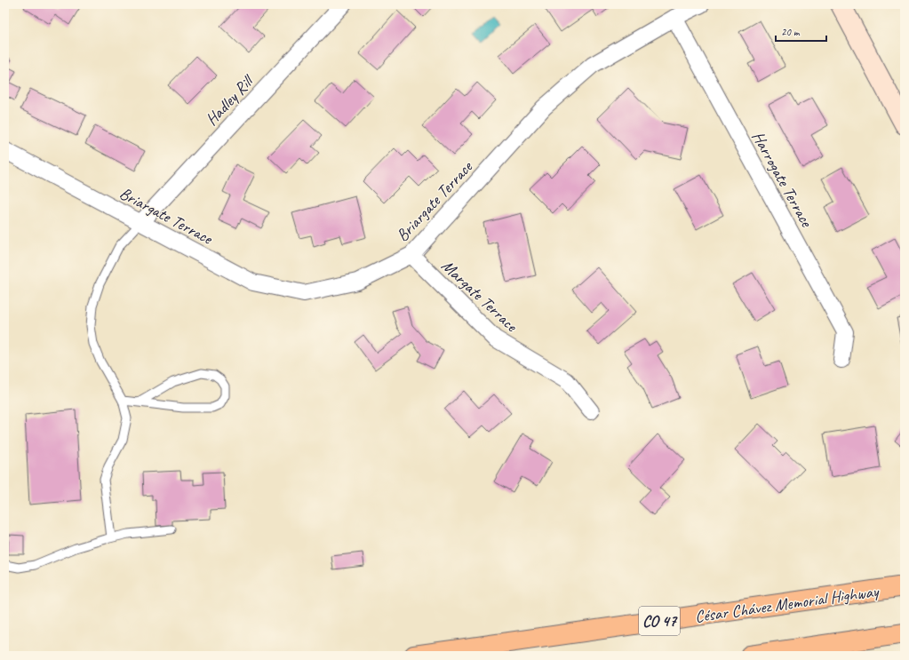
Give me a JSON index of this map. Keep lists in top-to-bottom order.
{
  "streets": {
    "highway": ["César Chávez Memorial Highway", "CO 47"],
    "street": [
      "Hadley Rill",
      "Harrogate Terrace",
      "Briargate Terrace",
      "Margate Terrace"
    ]
  },
  "crossings": [
    ["Hadley Rill", "Briargate Terrace"],
    ["Harrogate Terrace", "Briargate Terrace"],
    ["Briargate Terrace", "Margate Terrace"]
  ],
  "scale_bar": "20 m"
}
